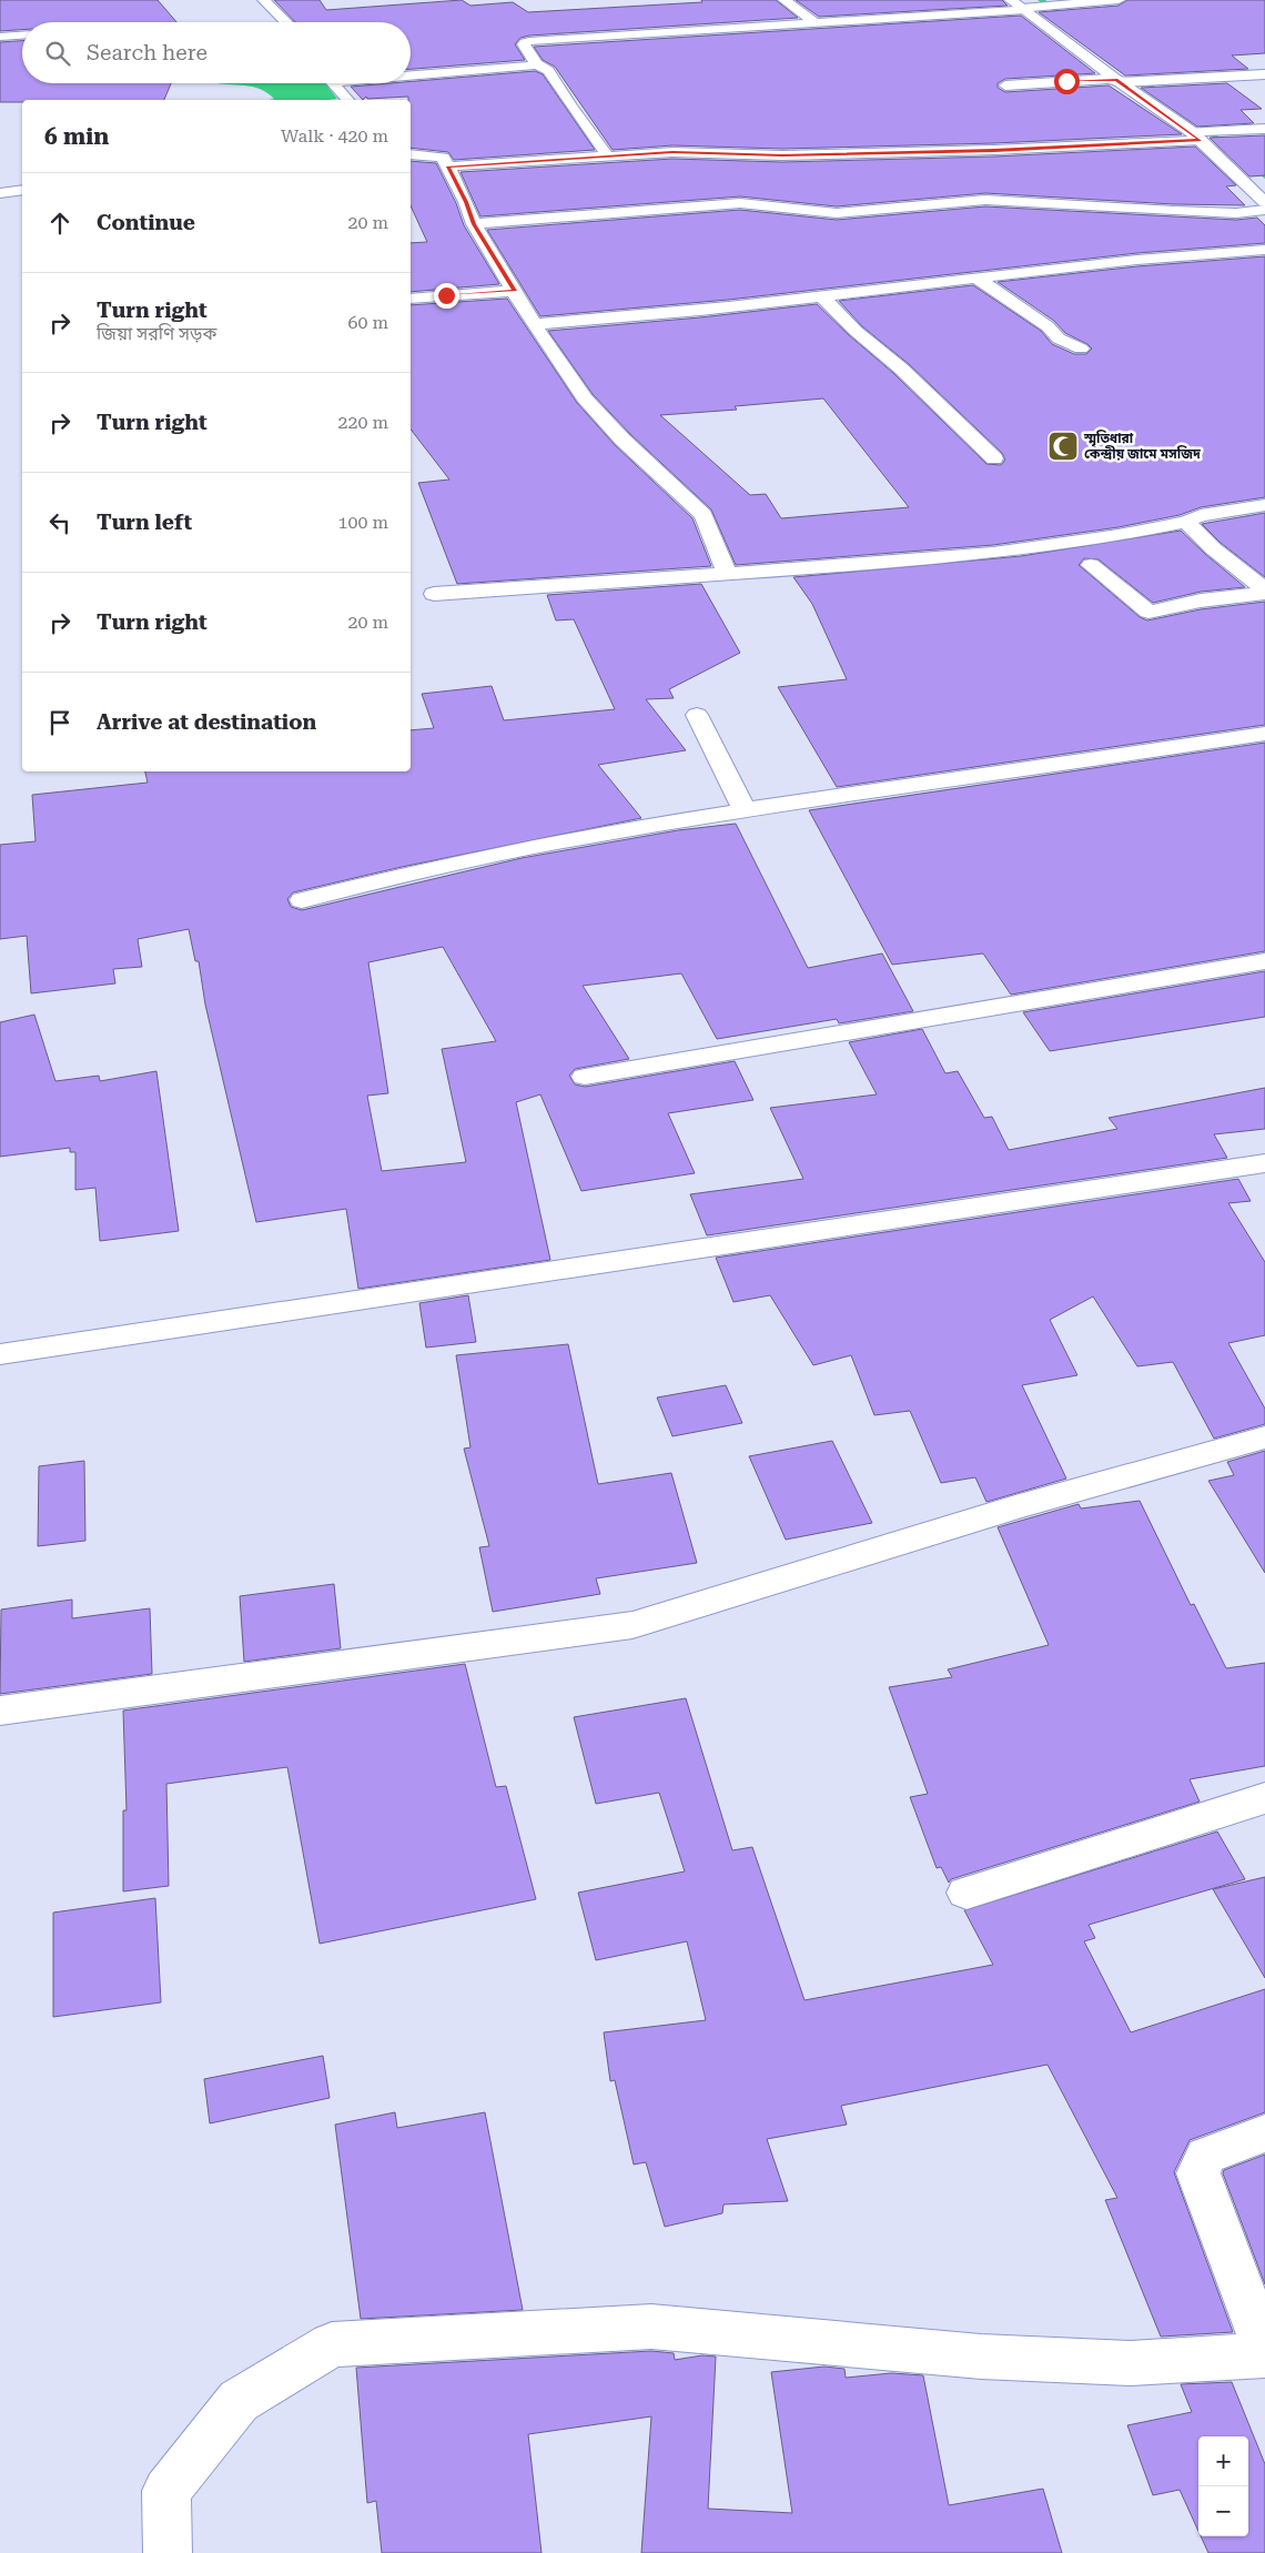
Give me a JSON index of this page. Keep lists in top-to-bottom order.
{
  "places": {
    "mosque": ["স্মৃতিধারা কেন্দ্রীয় জামে মসজিদ"]
  },
  "page": {
    "search": "Search here",
    "heading": ["6 min", "Walk · 420 m"],
    "list": [
      ["Continue", "20 m"],
      ["Turn right", "জিয়া সরণি সড়ক", "60 m"],
      ["Turn right", "220 m"],
      ["Turn left", "100 m"],
      ["Turn right", "20 m"],
      "Arrive at destination"
    ],
    "map_buttons": ["+", "−"]
  }
}
